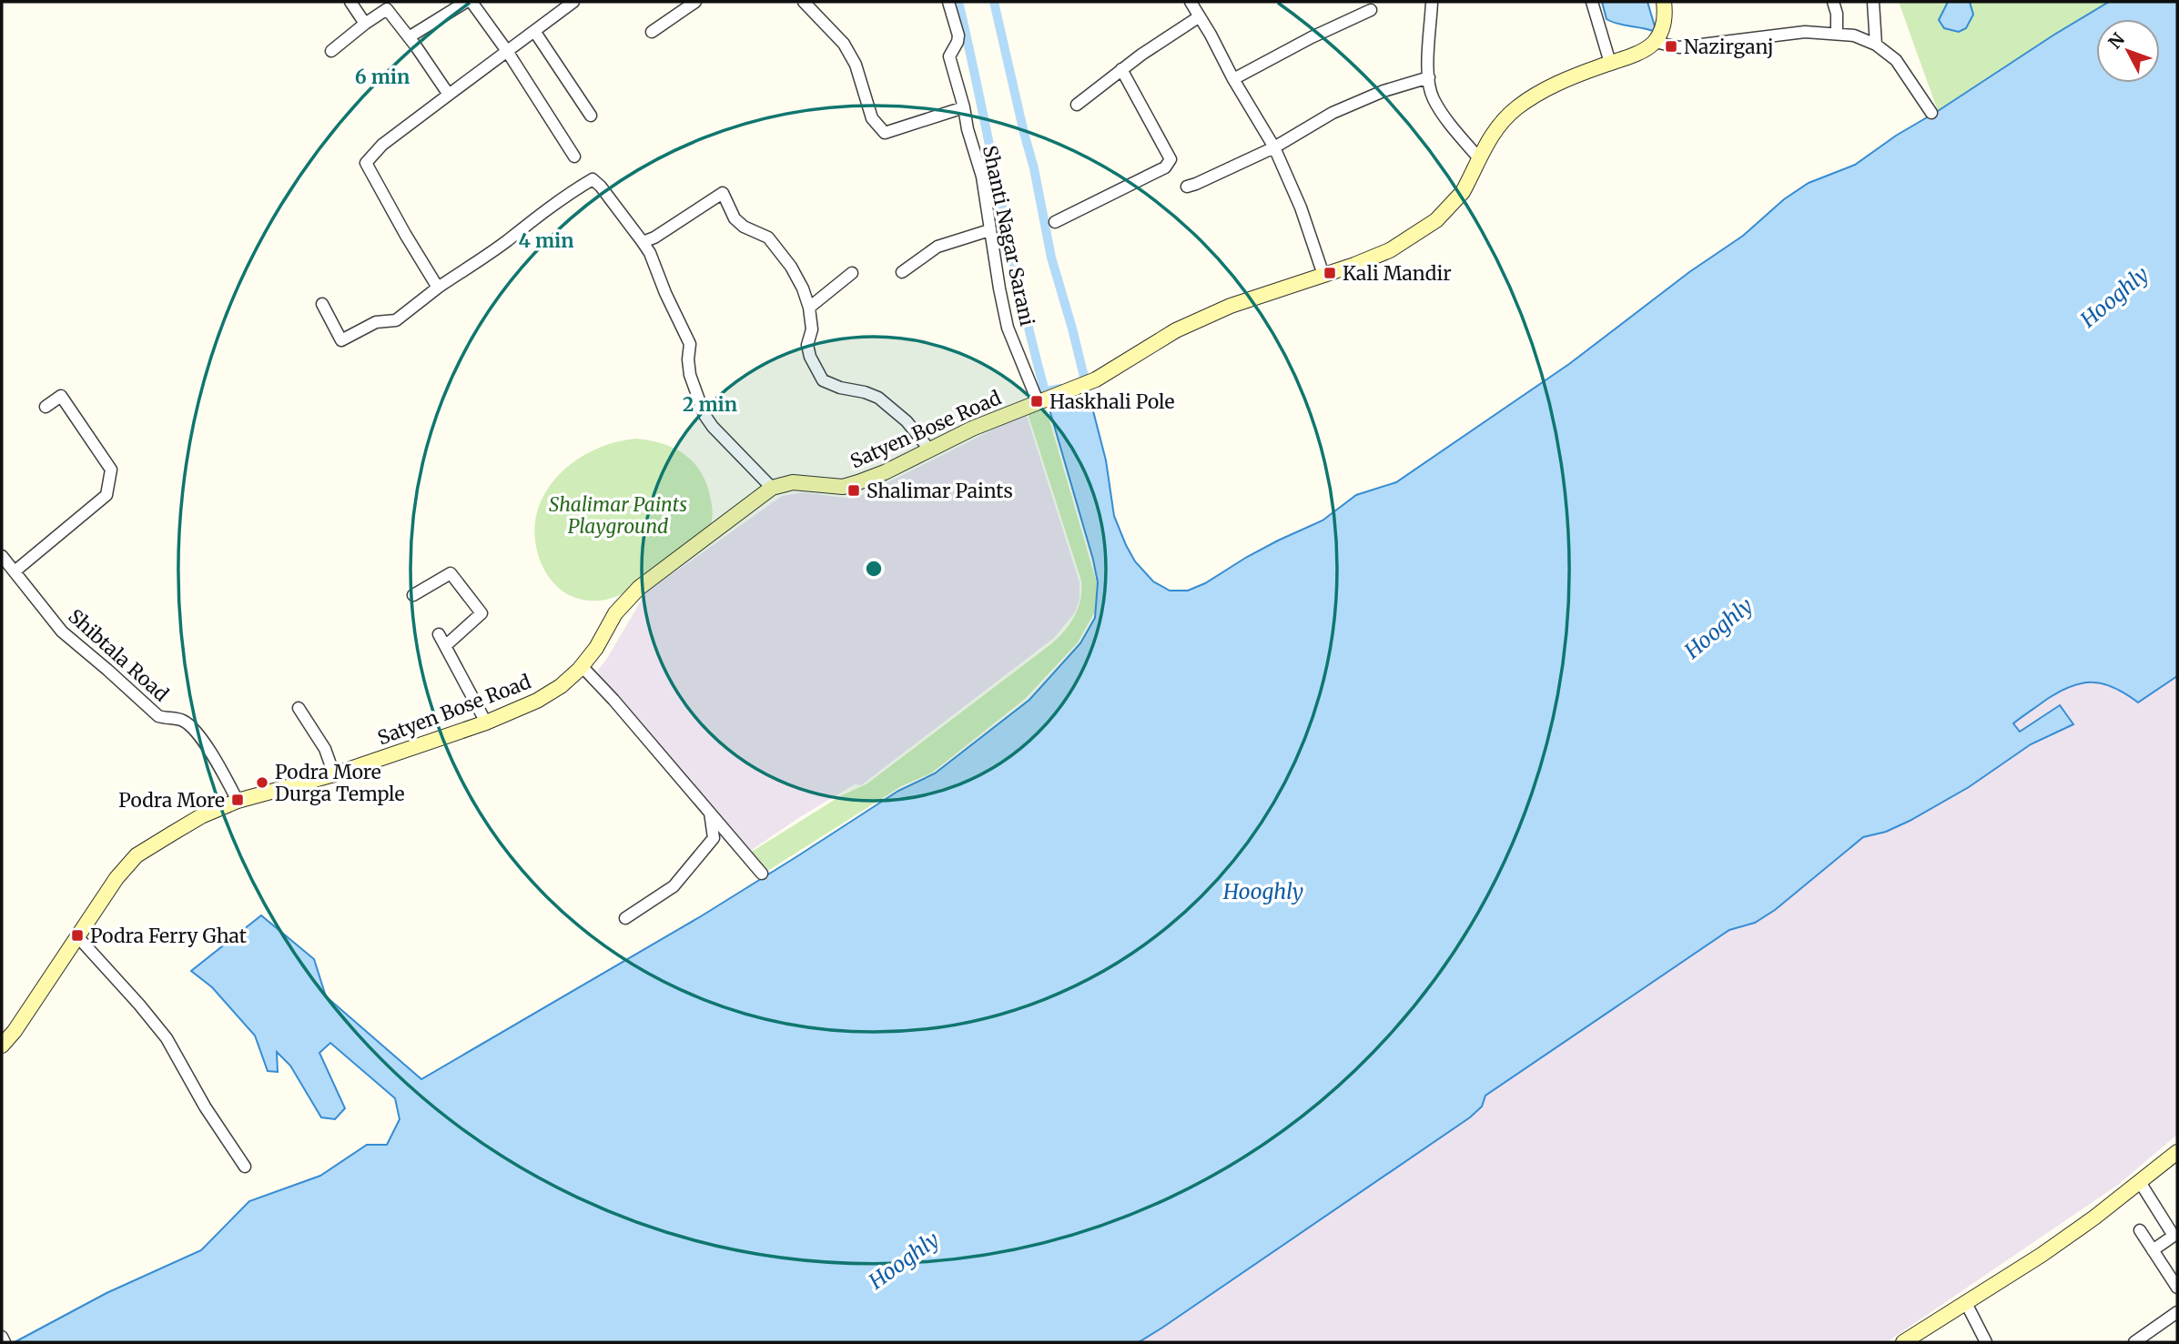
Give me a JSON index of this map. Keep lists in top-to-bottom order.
{
  "streets": {
    "main road": ["Satyen Bose Road"],
    "street": ["Shanti Nagar Sarani", "Shibtala Road"]
  },
  "crossings": [
    ["Shanti Nagar Sarani", "Satyen Bose Road"],
    ["Satyen Bose Road", "Shibtala Road"]
  ],
  "water": ["Hooghly"],
  "parks": ["Shalimar Paints Playground"],
  "places": {
    "transit": [
      "Nazirganj",
      "Kali Mandir",
      "Haskhali Pole",
      "Shalimar Paints",
      "Podra More",
      "Podra Ferry Ghat"
    ],
    "other": ["Podra More Durga Temple"]
  },
  "north": "top left",
  "rings": ["6 min", "4 min", "2 min"]
}
